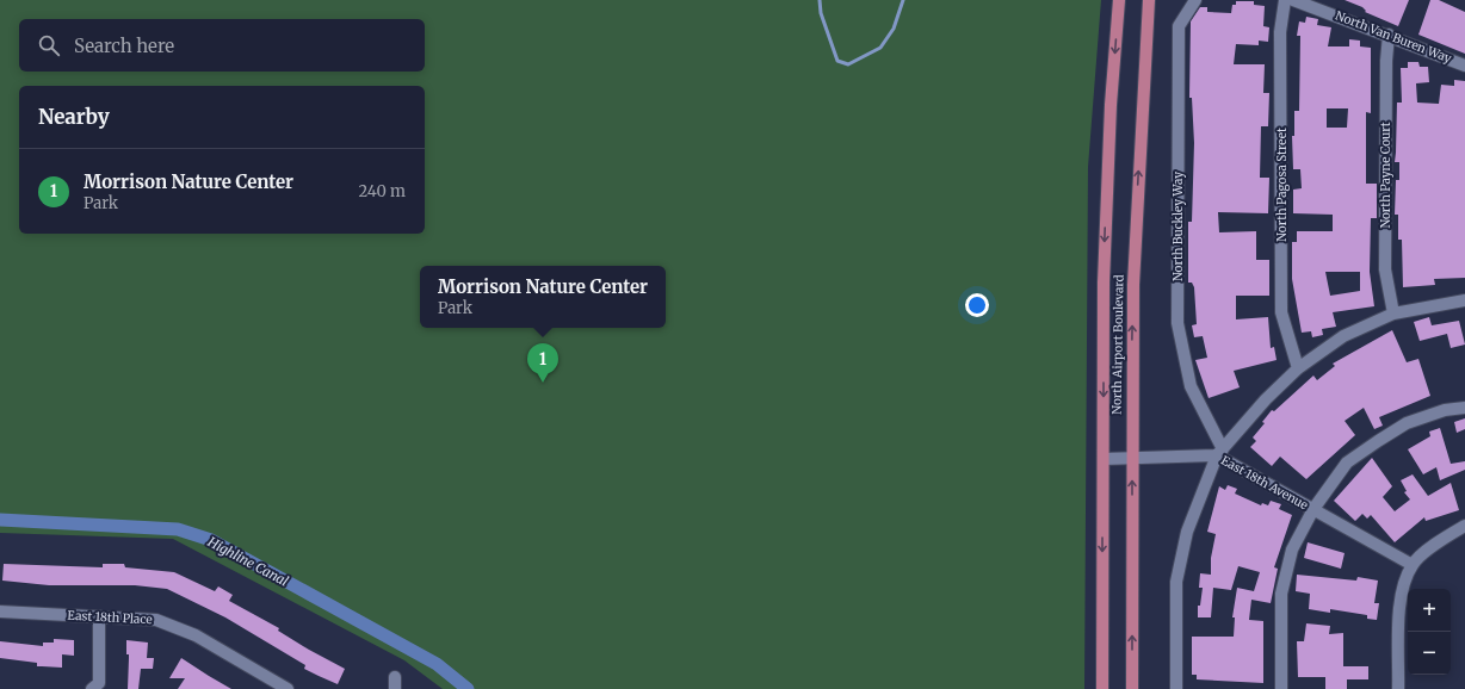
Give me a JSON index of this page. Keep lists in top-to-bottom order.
{
  "streets": {
    "main road": ["North Airport Boulevard"],
    "street": [
      "North Van Buren Way",
      "North Payne Court",
      "North Pagosa Street",
      "North Buckley Way",
      "East 18th Avenue",
      "East 18th Place"
    ]
  },
  "crossings": [
    ["North Van Buren Way", "North Payne Court"],
    ["North Buckley Way", "East 18th Avenue"],
    ["North Airport Boulevard", "East 18th Avenue"]
  ],
  "water": ["Highline Canal"],
  "page": {
    "search": "Search here",
    "heading": "Nearby",
    "list": [
      {
        "mark": "1",
        "name": "Morrison Nature Center",
        "note": "Park",
        "value": "240 m"
      }
    ],
    "popup": ["Morrison Nature Center", "Park"],
    "pins": "1",
    "map_buttons": ["+", "−"]
  }
}
